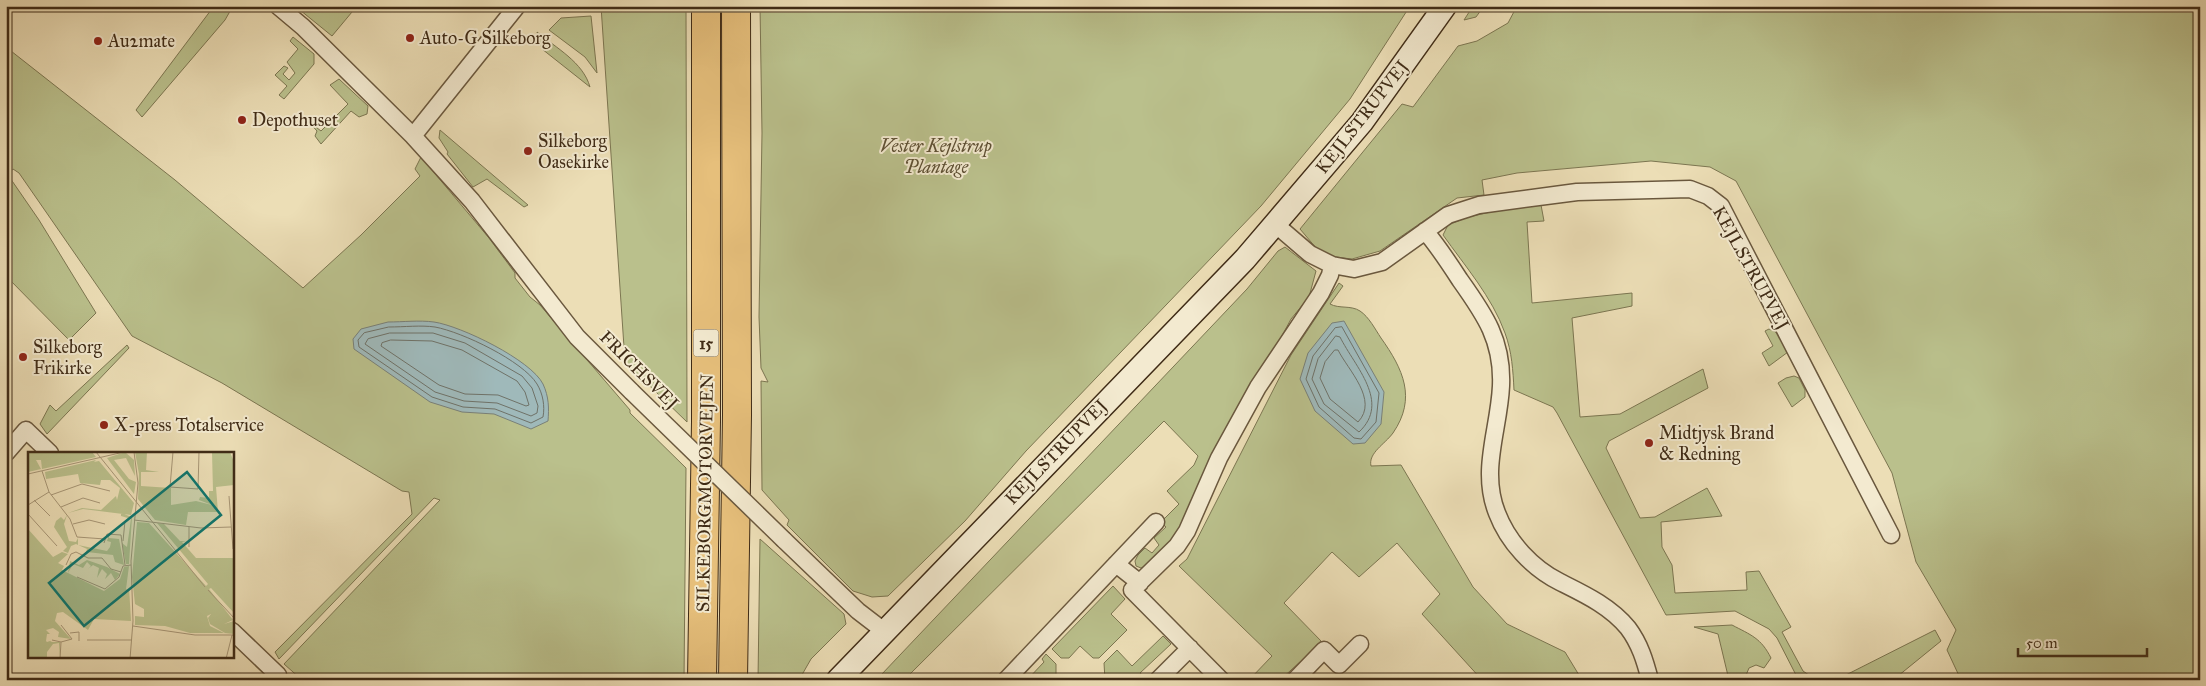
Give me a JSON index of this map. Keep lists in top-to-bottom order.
{
  "streets": {
    "highway": ["15", "SILKEBORGMOTORVEJEN"],
    "street": ["KEJLSTRUPVEJ", "FRICHSVEJ"]
  },
  "crossings": [
    ["KEJLSTRUPVEJ", "FRICHSVEJ"]
  ],
  "parks": ["Vester Kejlstrup Plantage"],
  "places": [
    "Auto-G Silkeborg",
    "Au2mate",
    "Depothuset",
    "Silkeborg Oasekirke",
    "Silkeborg Frikirke",
    "X-press Totalservice",
    "Midtjysk Brand & Redning"
  ],
  "scale_bar": "50 m"
}
